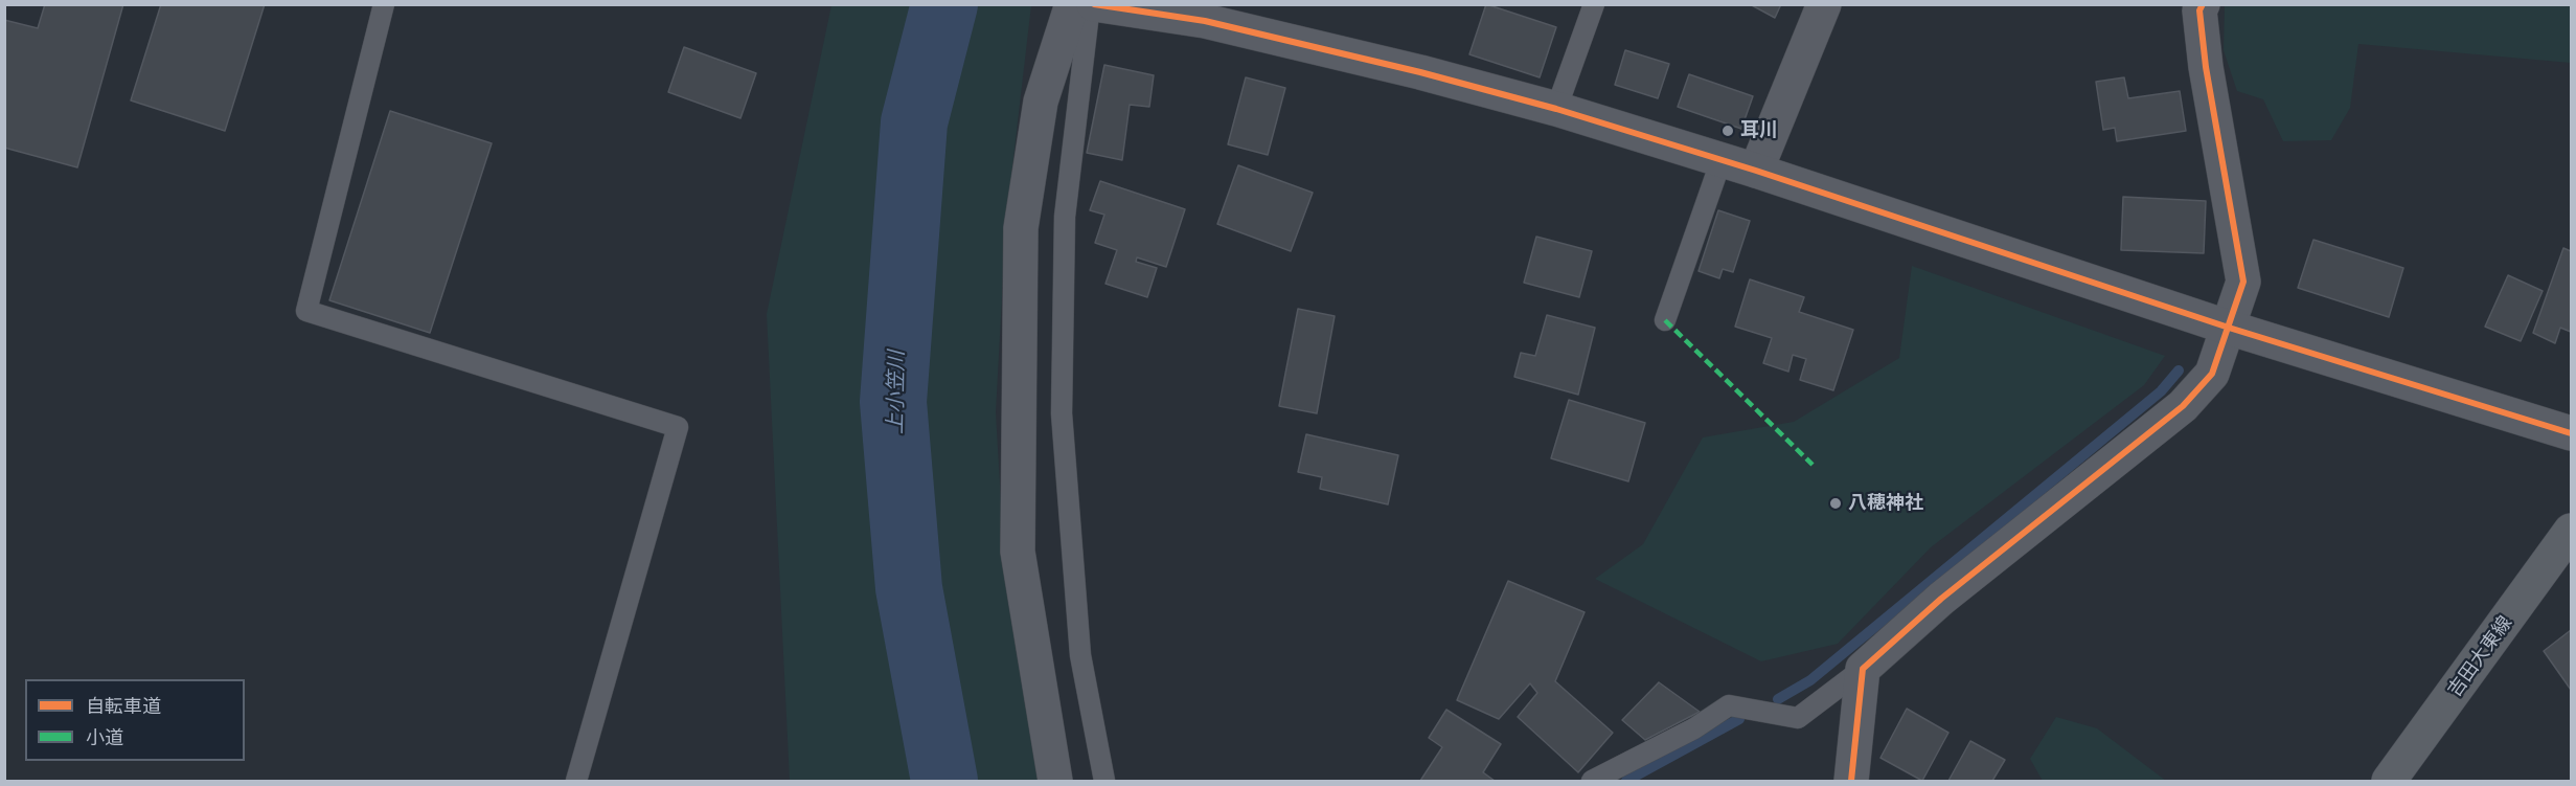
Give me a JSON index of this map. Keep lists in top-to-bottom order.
{
  "streets": {
    "main road": ["吉田大東線"]
  },
  "water": ["上小笠川"],
  "places": ["耳川", "八穂神社"],
  "legend": ["自転車道", "小道"]
}
